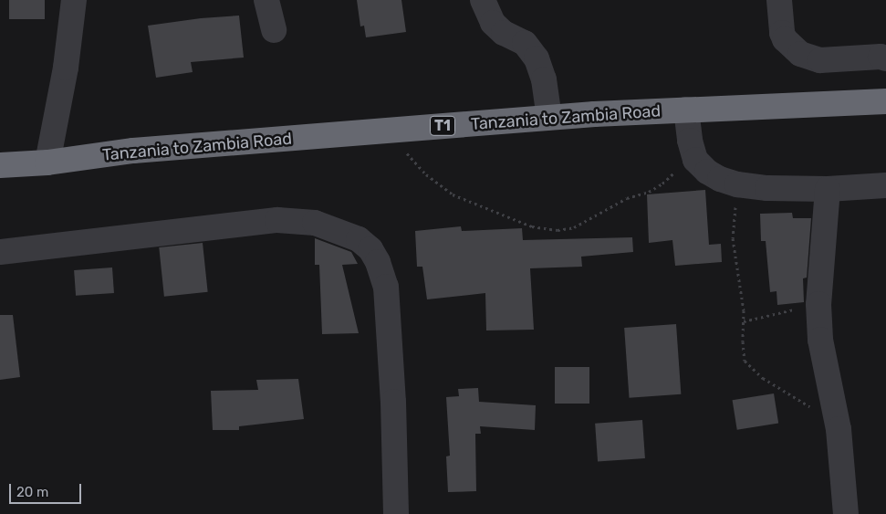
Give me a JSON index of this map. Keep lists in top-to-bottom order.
{
  "streets": {
    "highway": ["Tanzania to Zambia Road", "T1"]
  },
  "scale_bar": "20 m"
}
